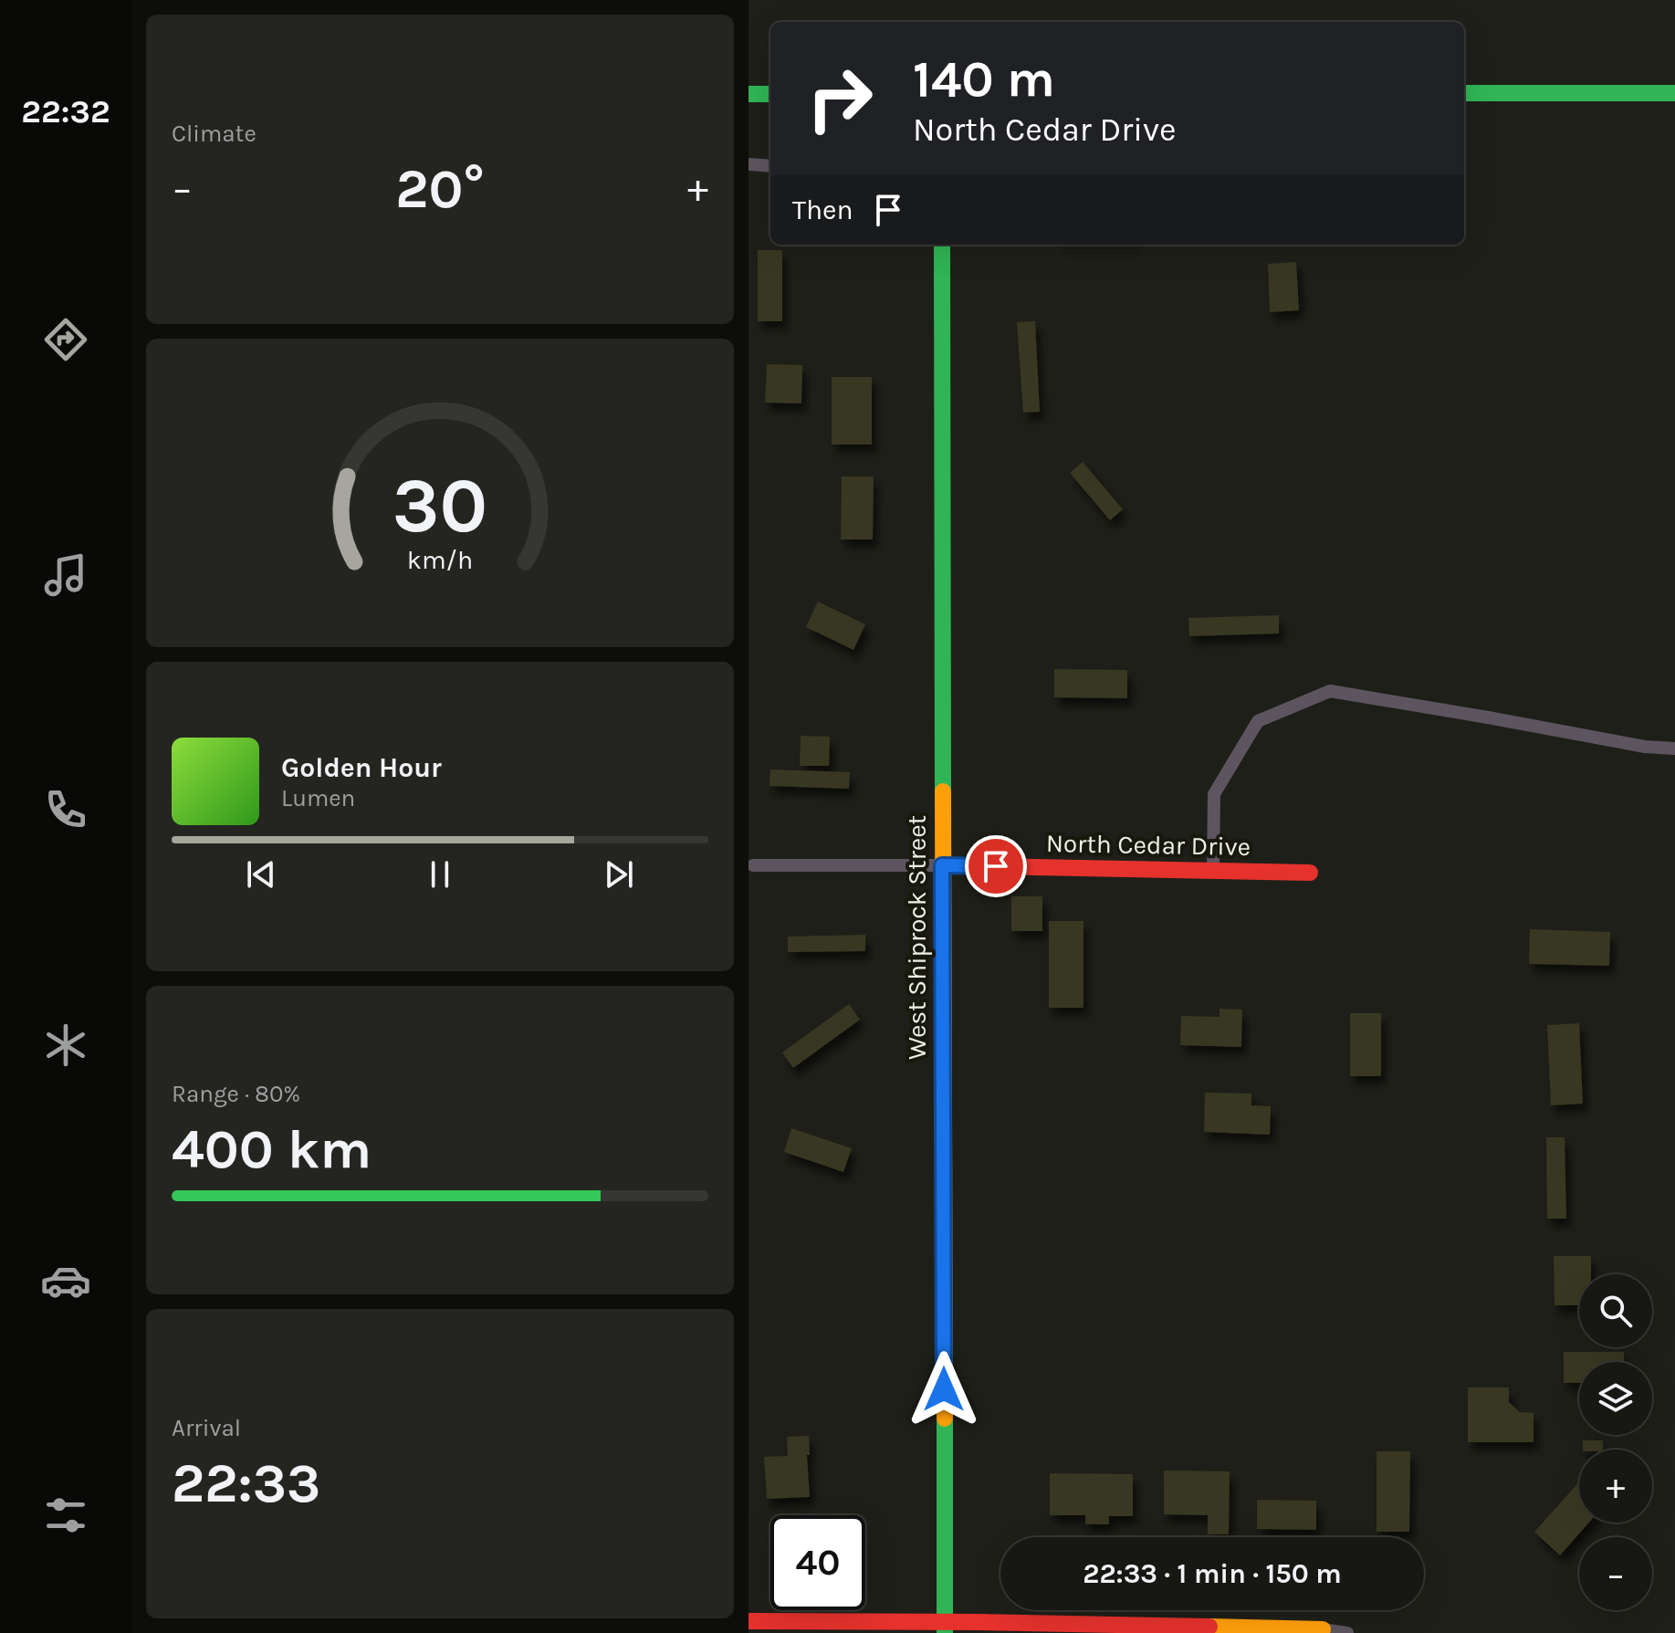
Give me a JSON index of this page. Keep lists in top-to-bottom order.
{
  "streets": {
    "street": ["North Cedar Drive", "West Shiprock Street"]
  },
  "crossings": [
    ["North Cedar Drive", "West Shiprock Street"]
  ],
  "page": {
    "tabs": "22:32",
    "tile": [
      "Climate",
      ["Range · 80%", "400 km"],
      ["Arrival", "22:33"]
    ],
    "turn": ["140 m", "North Cedar Drive"],
    "heat": ["−", "20°", "+"],
    "then": "Then",
    "song": ["Golden Hour", "Lumen"],
    "map_buttons": ["+", "−"],
    "limit": "40",
    "trip": "22:33 · 1 min · 150 m",
    "gauge": ["30", "km/h"]
  }
}
